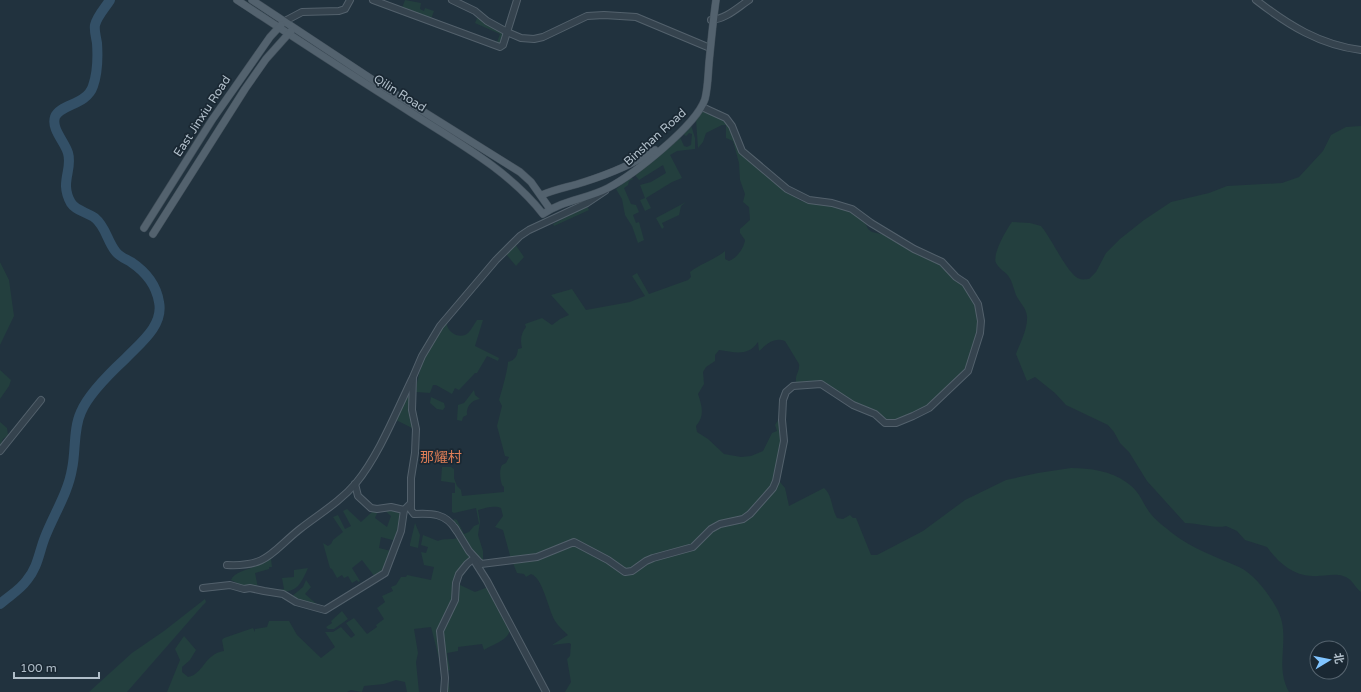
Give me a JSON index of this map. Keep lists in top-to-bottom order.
{
  "streets": {
    "main road": ["Qilin Road", "East Jinxiu Road", "Binshan Road"]
  },
  "crossings": [
    ["Qilin Road", "East Jinxiu Road"],
    ["Qilin Road", "Binshan Road"]
  ],
  "districts": ["那耀村"],
  "scale_bar": "100 m",
  "north": "right"
}
